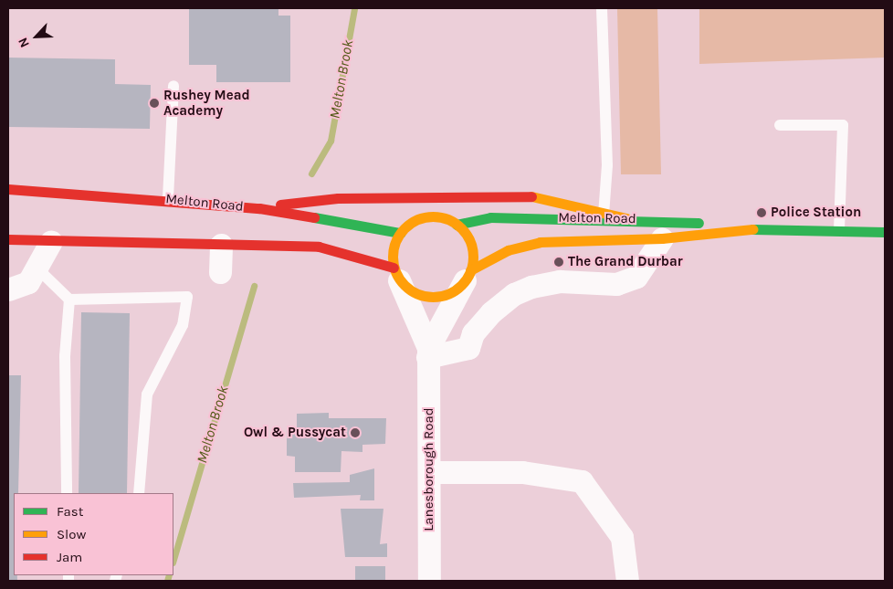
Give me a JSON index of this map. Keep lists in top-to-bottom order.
{
  "streets": {
    "main road": ["Melton Road"],
    "street": ["Lanesborough Road"]
  },
  "crossings": [
    ["Melton Road", "Lanesborough Road"]
  ],
  "water": ["Melton Brook"],
  "places": [
    "Rushey Mead Academy",
    "Police Station",
    "The Grand Durbar",
    "Owl & Pussycat"
  ],
  "legend": ["Fast", "Slow", "Jam"],
  "north": "bottom left"
}
